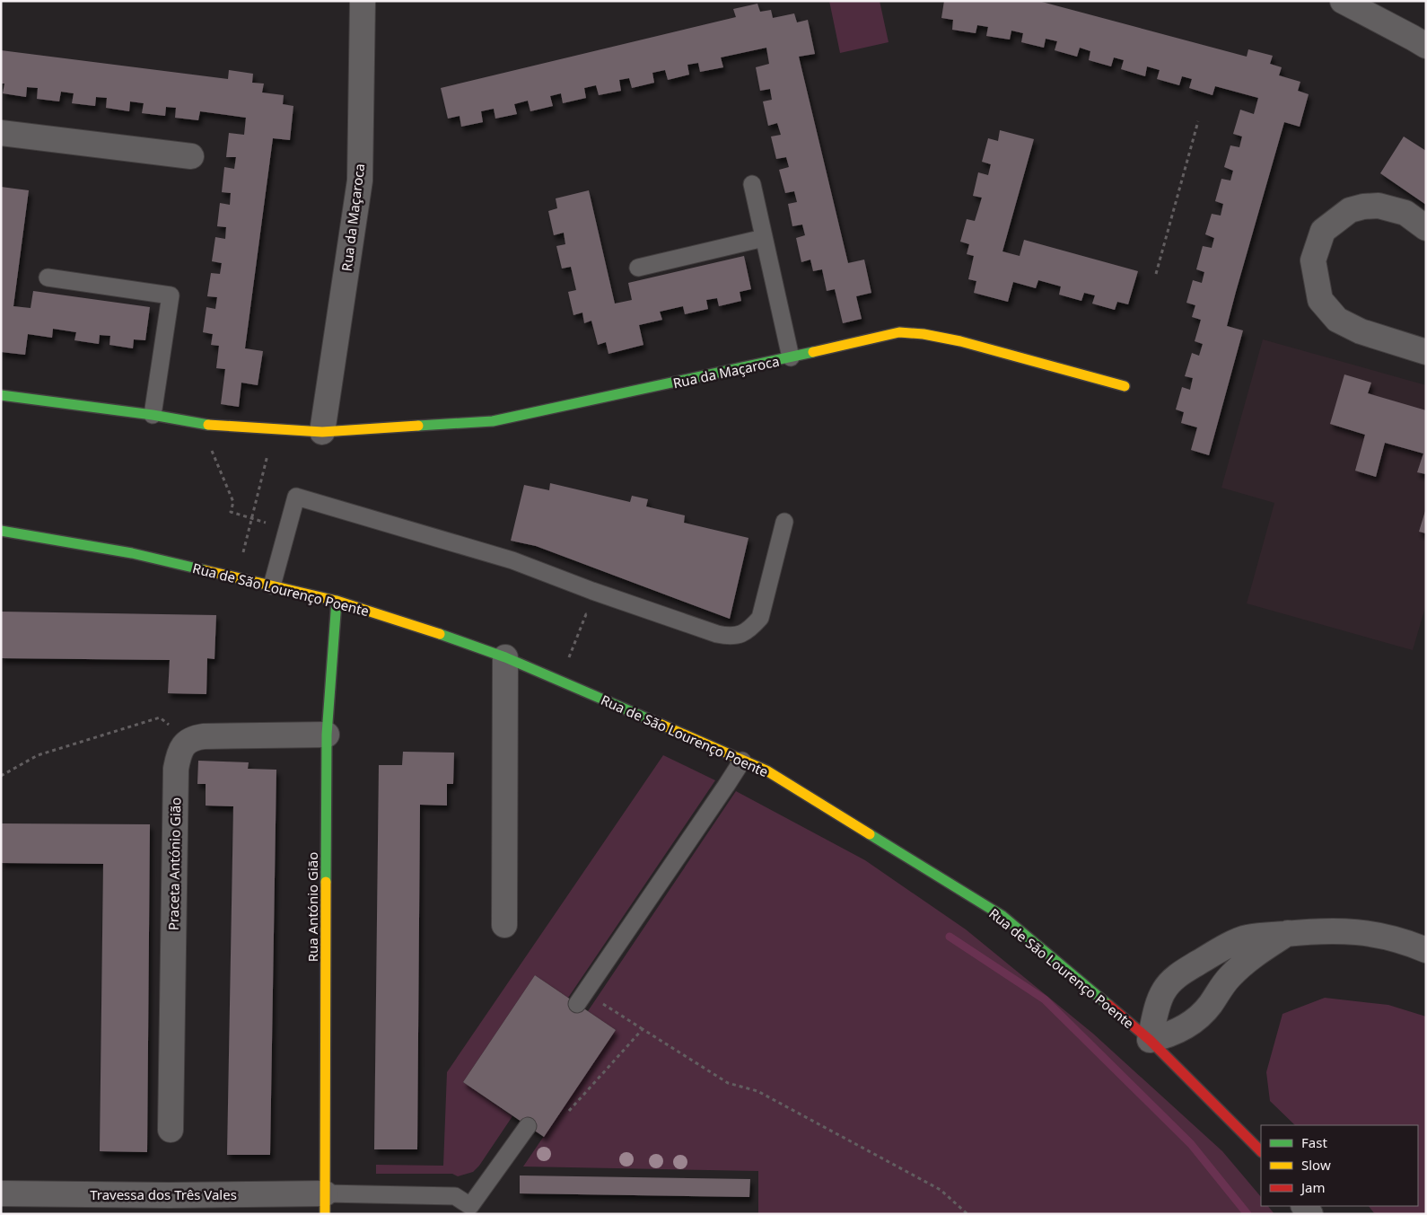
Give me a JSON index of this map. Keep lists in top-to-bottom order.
{
  "streets": {
    "street": [
      "Rua da Maçaroca",
      "Rua de São Lourenço Poente",
      "Praceta António Gião",
      "Rua António Gião",
      "Travessa dos Três Vales"
    ]
  },
  "crossings": [
    ["Rua de São Lourenço Poente", "Rua António Gião"],
    ["Rua António Gião", "Travessa dos Três Vales"]
  ],
  "legend": ["Fast", "Slow", "Jam"]
}
